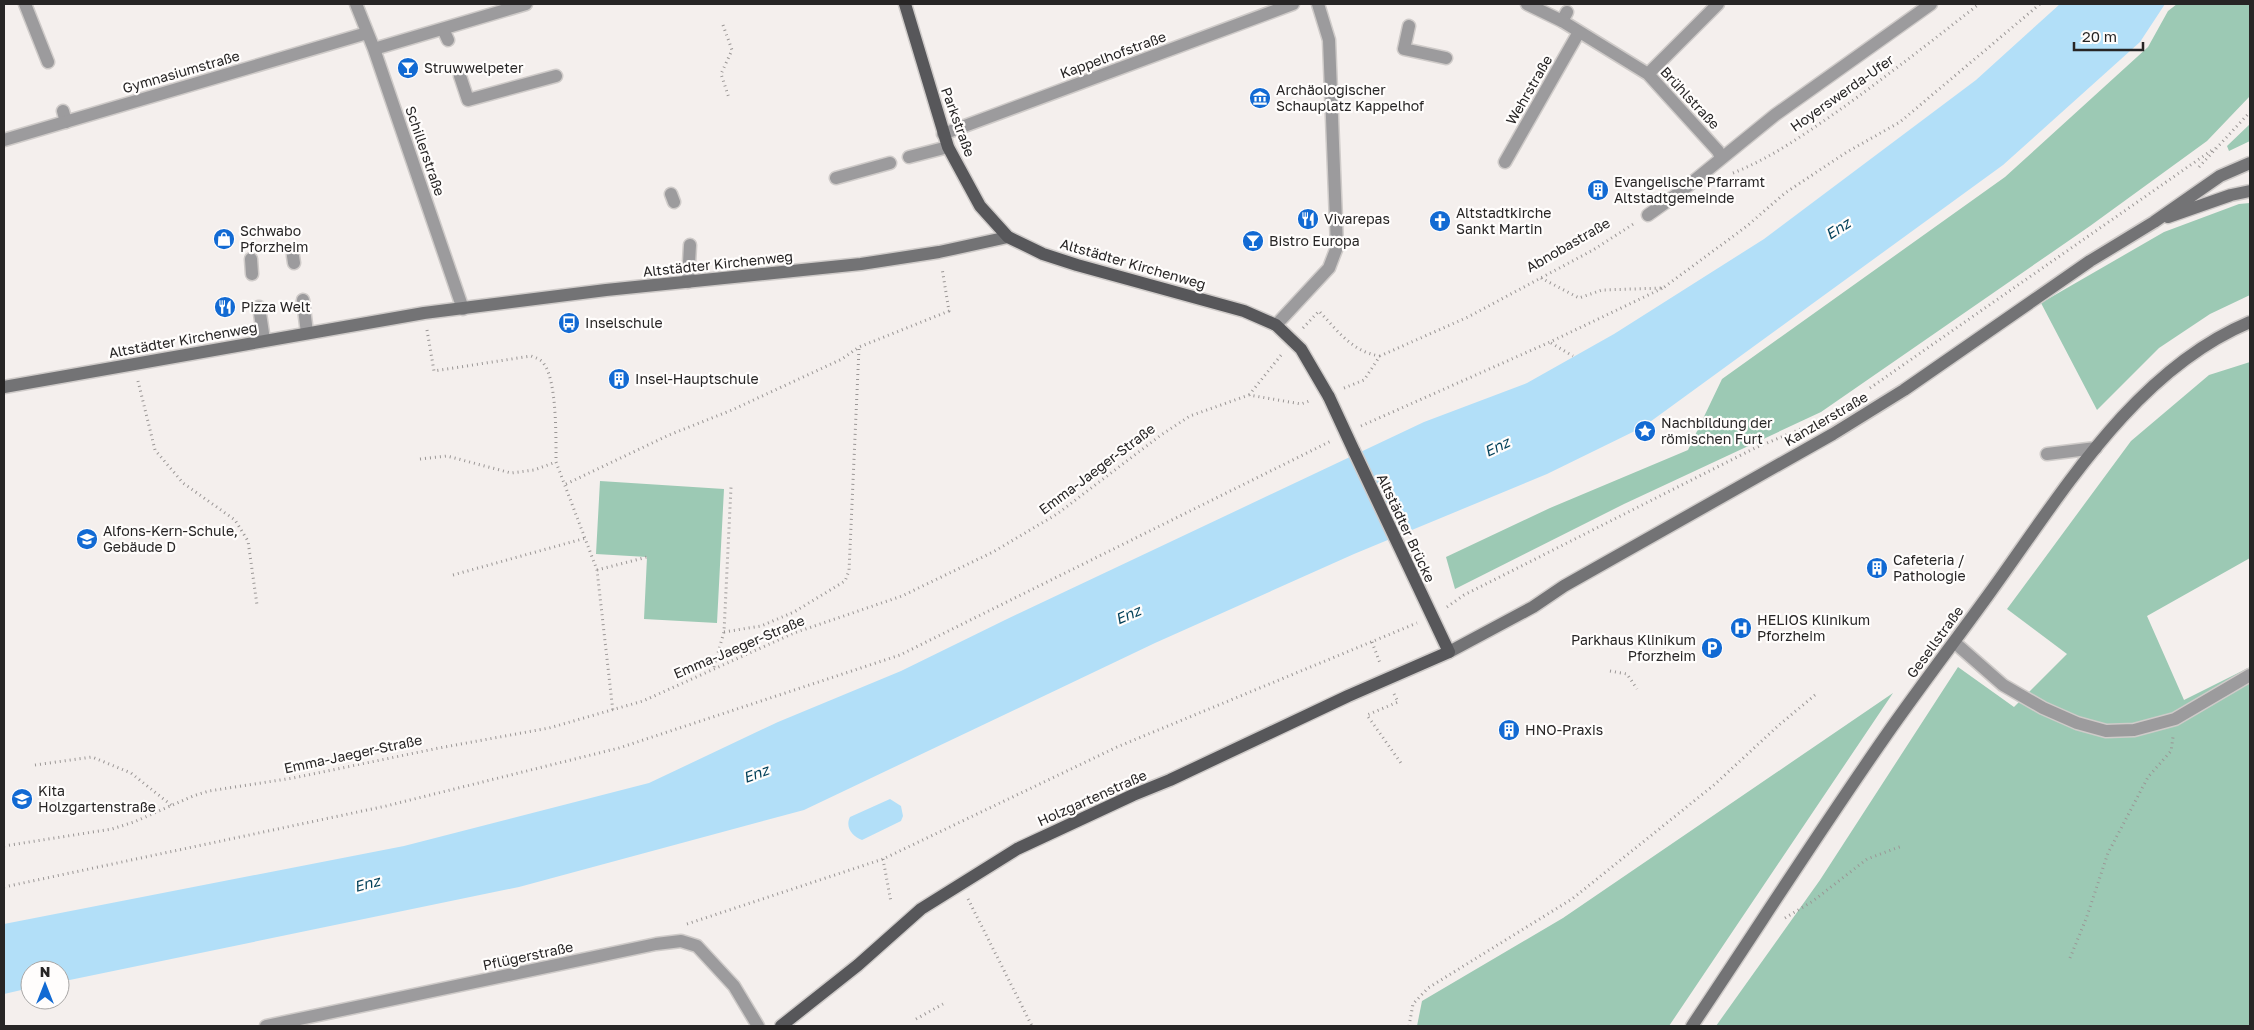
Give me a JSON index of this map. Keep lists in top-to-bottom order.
{
  "streets": {
    "main road": [
      "Parkstraße",
      "Altstädter Kirchenweg",
      "Kanzlerstraße",
      "Altstädter Brücke",
      "Gesellstraße",
      "Holzgartenstraße"
    ],
    "street": [
      "Kappelhofstraße",
      "Gymnasiumstraße",
      "Wehrstraße",
      "Brühlstraße",
      "Schillerstraße",
      "Pflügerstraße"
    ],
    "path": ["Hoyerswerda-Ufer", "Abnobastraße", "Emma-Jaeger-Straße"]
  },
  "crossings": [
    ["Kappelhofstraße", "Parkstraße"],
    ["Gymnasiumstraße", "Schillerstraße"],
    ["Wehrstraße", "Brühlstraße"],
    ["Parkstraße", "Altstädter Kirchenweg"],
    ["Schillerstraße", "Altstädter Kirchenweg"],
    ["Altstädter Kirchenweg", "Emma-Jaeger-Straße"],
    ["Altstädter Kirchenweg", "Altstädter Brücke"],
    ["Kanzlerstraße", "Holzgartenstraße"]
  ],
  "water": ["Enz"],
  "places": {
    "bar": ["Struwwelpeter", "Bistro Europa"],
    "museum": ["Archäologischer Schauplatz Kappelhof"],
    "building": [
      "Evangelische Pfarramt Altstadtgemeinde",
      "Insel-Hauptschule",
      "Cafeteria / Pathologie",
      "HNO-Praxis"
    ],
    "restaurant": ["Vivarepas", "Pizza Welt"],
    "church": ["Altstadtkirche Sankt Martin"],
    "shop": ["Schwabo Pforzheim"],
    "bus stop": ["Inselschule"],
    "place": ["Nachbildung der römischen Furt"],
    "school or university": ["Alfons-Kern-Schule, Gebäude D", "Kita Holzgartenstraße"],
    "hospital": ["HELIOS Klinikum Pforzheim"],
    "parking": ["Parkhaus Klinikum Pforzheim"]
  },
  "scale_bar": "20 m",
  "north": "top"
}
